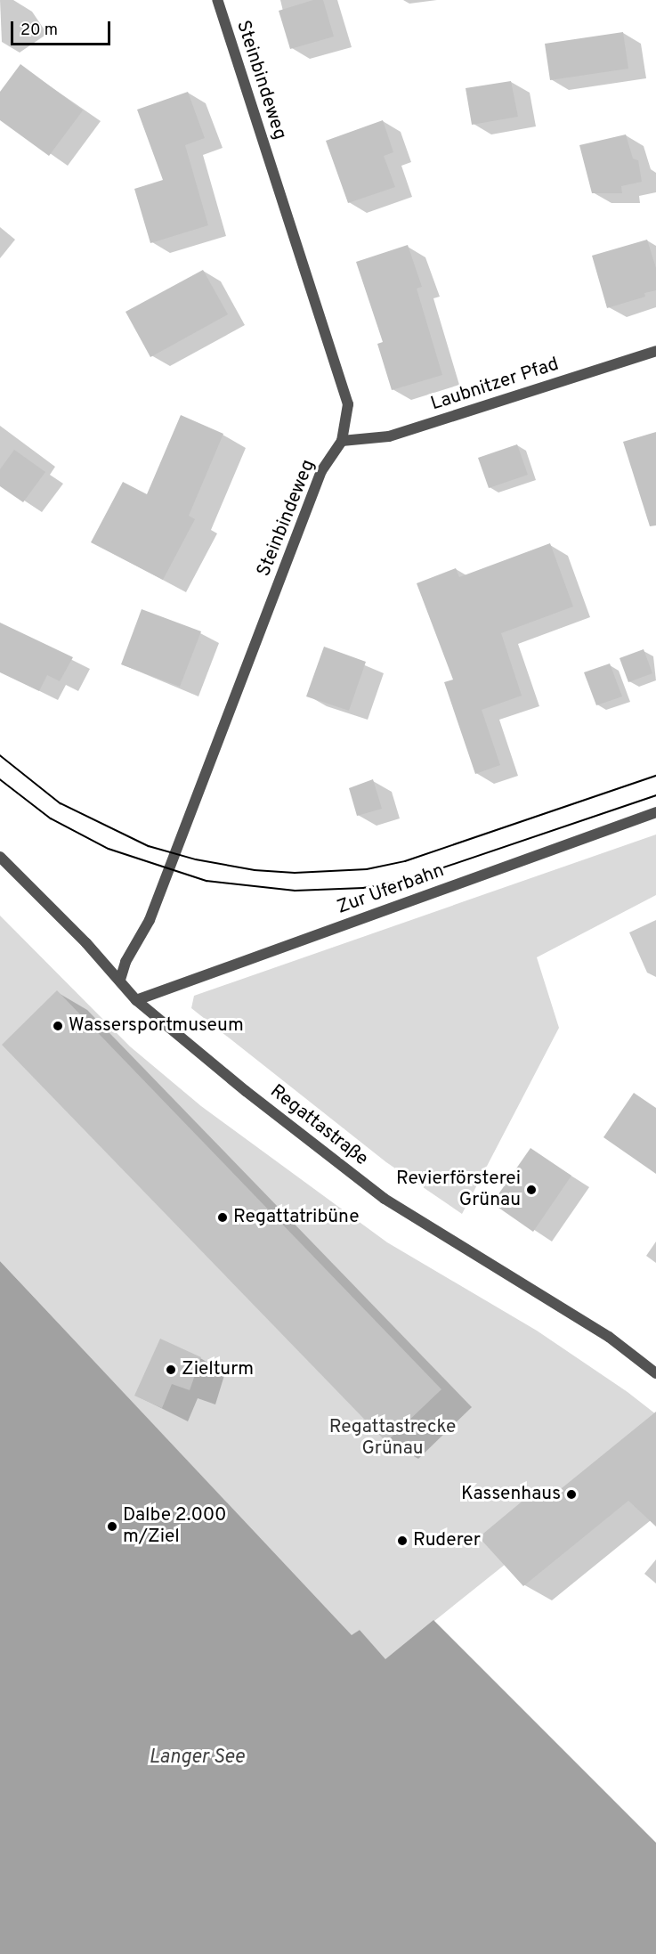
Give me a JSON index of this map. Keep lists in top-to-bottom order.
{
  "streets": {
    "street": [
      "Steinbindeweg",
      "Laubnitzer Pfad",
      "Zur Uferbahn",
      "Regattastraße"
    ]
  },
  "crossings": [
    ["Steinbindeweg", "Laubnitzer Pfad"],
    ["Steinbindeweg", "Regattastraße"],
    ["Zur Uferbahn", "Regattastraße"]
  ],
  "water": ["Langer See"],
  "parks": ["Regattastrecke Grünau"],
  "places": [
    "Wassersportmuseum",
    "Revierförsterei Grünau",
    "Regattatribüne",
    "Zielturm",
    "Kassenhaus",
    "Dalbe 2.000 m/Ziel",
    "Ruderer"
  ],
  "scale_bar": "20 m"
}
